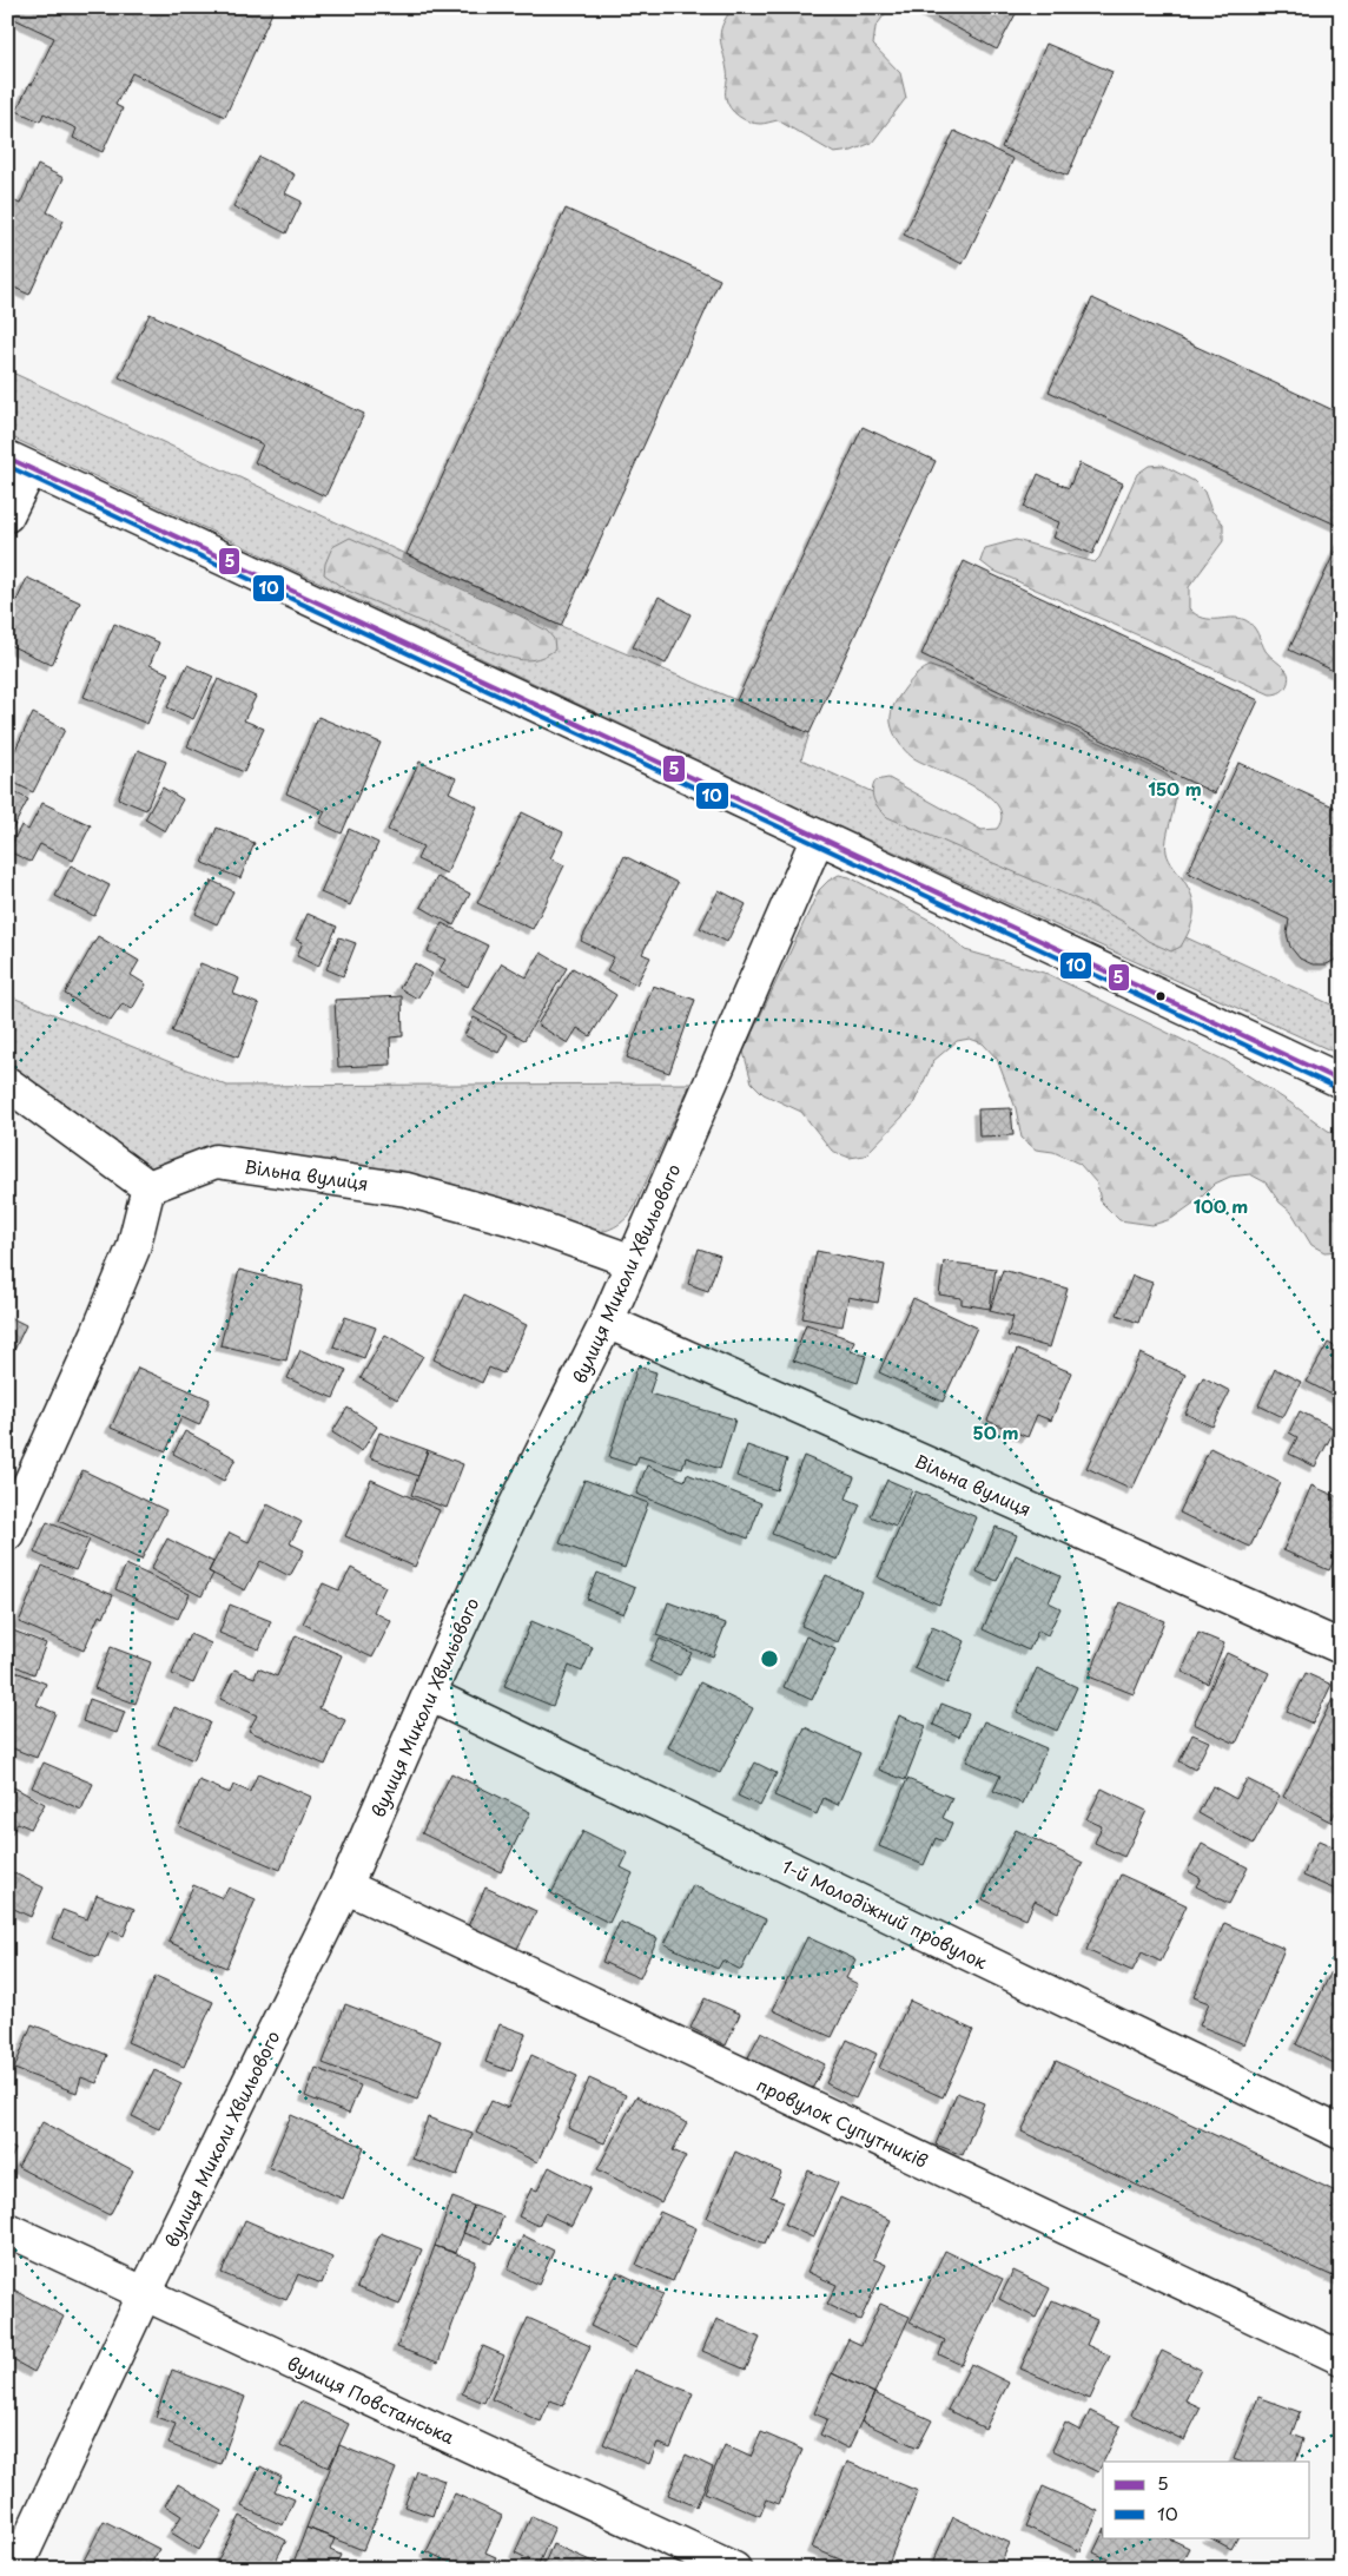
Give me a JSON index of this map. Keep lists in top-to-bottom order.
{
  "streets": {
    "street": [
      "Вільна вулиця",
      "вулиця Миколи Хвильового",
      "1-й Молодіжний провулок",
      "провулок Супутників",
      "вулиця Повстанська"
    ]
  },
  "crossings": [
    ["Вільна вулиця", "вулиця Миколи Хвильового"],
    ["вулиця Миколи Хвильового", "1-й Молодіжний провулок"],
    ["вулиця Миколи Хвильового", "провулок Супутників"],
    ["вулиця Миколи Хвильового", "вулиця Повстанська"]
  ],
  "lines": ["transit line 5", "transit line 10"],
  "legend": ["5", "10"],
  "rings": ["150 m", "100 m", "50 m"]
}
